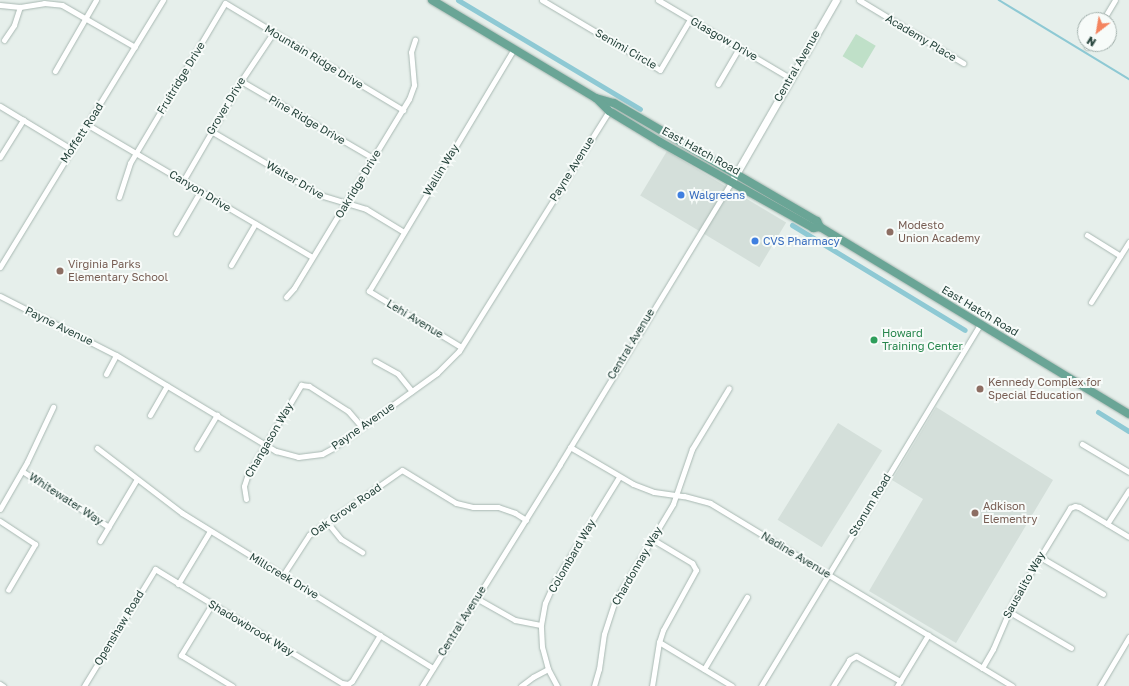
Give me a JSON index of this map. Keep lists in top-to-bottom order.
{
  "streets": {
    "main road": ["East Hatch Road"],
    "street": [
      "Academy Place",
      "Glasgow Drive",
      "Senimi Circle",
      "Mountain Ridge Drive",
      "Central Avenue",
      "Fruitridge Drive",
      "Grover Drive",
      "Pine Ridge Drive",
      "Moffett Road",
      "Payne Avenue",
      "Wallin Way",
      "Walter Drive",
      "Oakridge Drive",
      "Canyon Drive",
      "Lehi Avenue",
      "Changason Way",
      "Whitewater Way",
      "Stonum Road",
      "Oak Grove Road",
      "Nadine Avenue",
      "Colombard Way",
      "Chardonnay Way",
      "Millcreek Drive",
      "Sausalito Way",
      "Openshaw Road",
      "Shadowbrook Way"
    ]
  },
  "crossings": [
    ["Glasgow Drive", "Senimi Circle"],
    ["Glasgow Drive", "Central Avenue"],
    ["Mountain Ridge Drive", "Fruitridge Drive"],
    ["Mountain Ridge Drive", "Grover Drive"],
    ["Mountain Ridge Drive", "Oakridge Drive"],
    ["Central Avenue", "East Hatch Road"],
    ["Central Avenue", "Oak Grove Road"],
    ["Central Avenue", "Nadine Avenue"],
    ["Central Avenue", "Millcreek Drive"],
    ["Fruitridge Drive", "Canyon Drive"],
    ["Grover Drive", "Pine Ridge Drive"],
    ["Grover Drive", "Walter Drive"],
    ["Grover Drive", "Canyon Drive"],
    ["Pine Ridge Drive", "Oakridge Drive"],
    ["Moffett Road", "Canyon Drive"],
    ["East Hatch Road", "Payne Avenue"],
    ["East Hatch Road", "Wallin Way"],
    ["East Hatch Road", "Stonum Road"],
    ["Payne Avenue", "Lehi Avenue"],
    ["Payne Avenue", "Changason Way"],
    ["Wallin Way", "Walter Drive"],
    ["Wallin Way", "Lehi Avenue"],
    ["Walter Drive", "Oakridge Drive"],
    ["Oakridge Drive", "Canyon Drive"],
    ["Stonum Road", "Nadine Avenue"],
    ["Oak Grove Road", "Millcreek Drive"],
    ["Nadine Avenue", "Colombard Way"],
    ["Nadine Avenue", "Chardonnay Way"],
    ["Nadine Avenue", "Sausalito Way"],
    ["Millcreek Drive", "Shadowbrook Way"],
    ["Openshaw Road", "Shadowbrook Way"]
  ],
  "places": [
    "Walgreens",
    "Modesto Union Academy",
    "CVS Pharmacy",
    "Virginia Parks Elementary School",
    "Howard Training Center",
    "Kennedy Complex for Special Education",
    "Adkison Elementry"
  ],
  "north": "bottom left"
}
